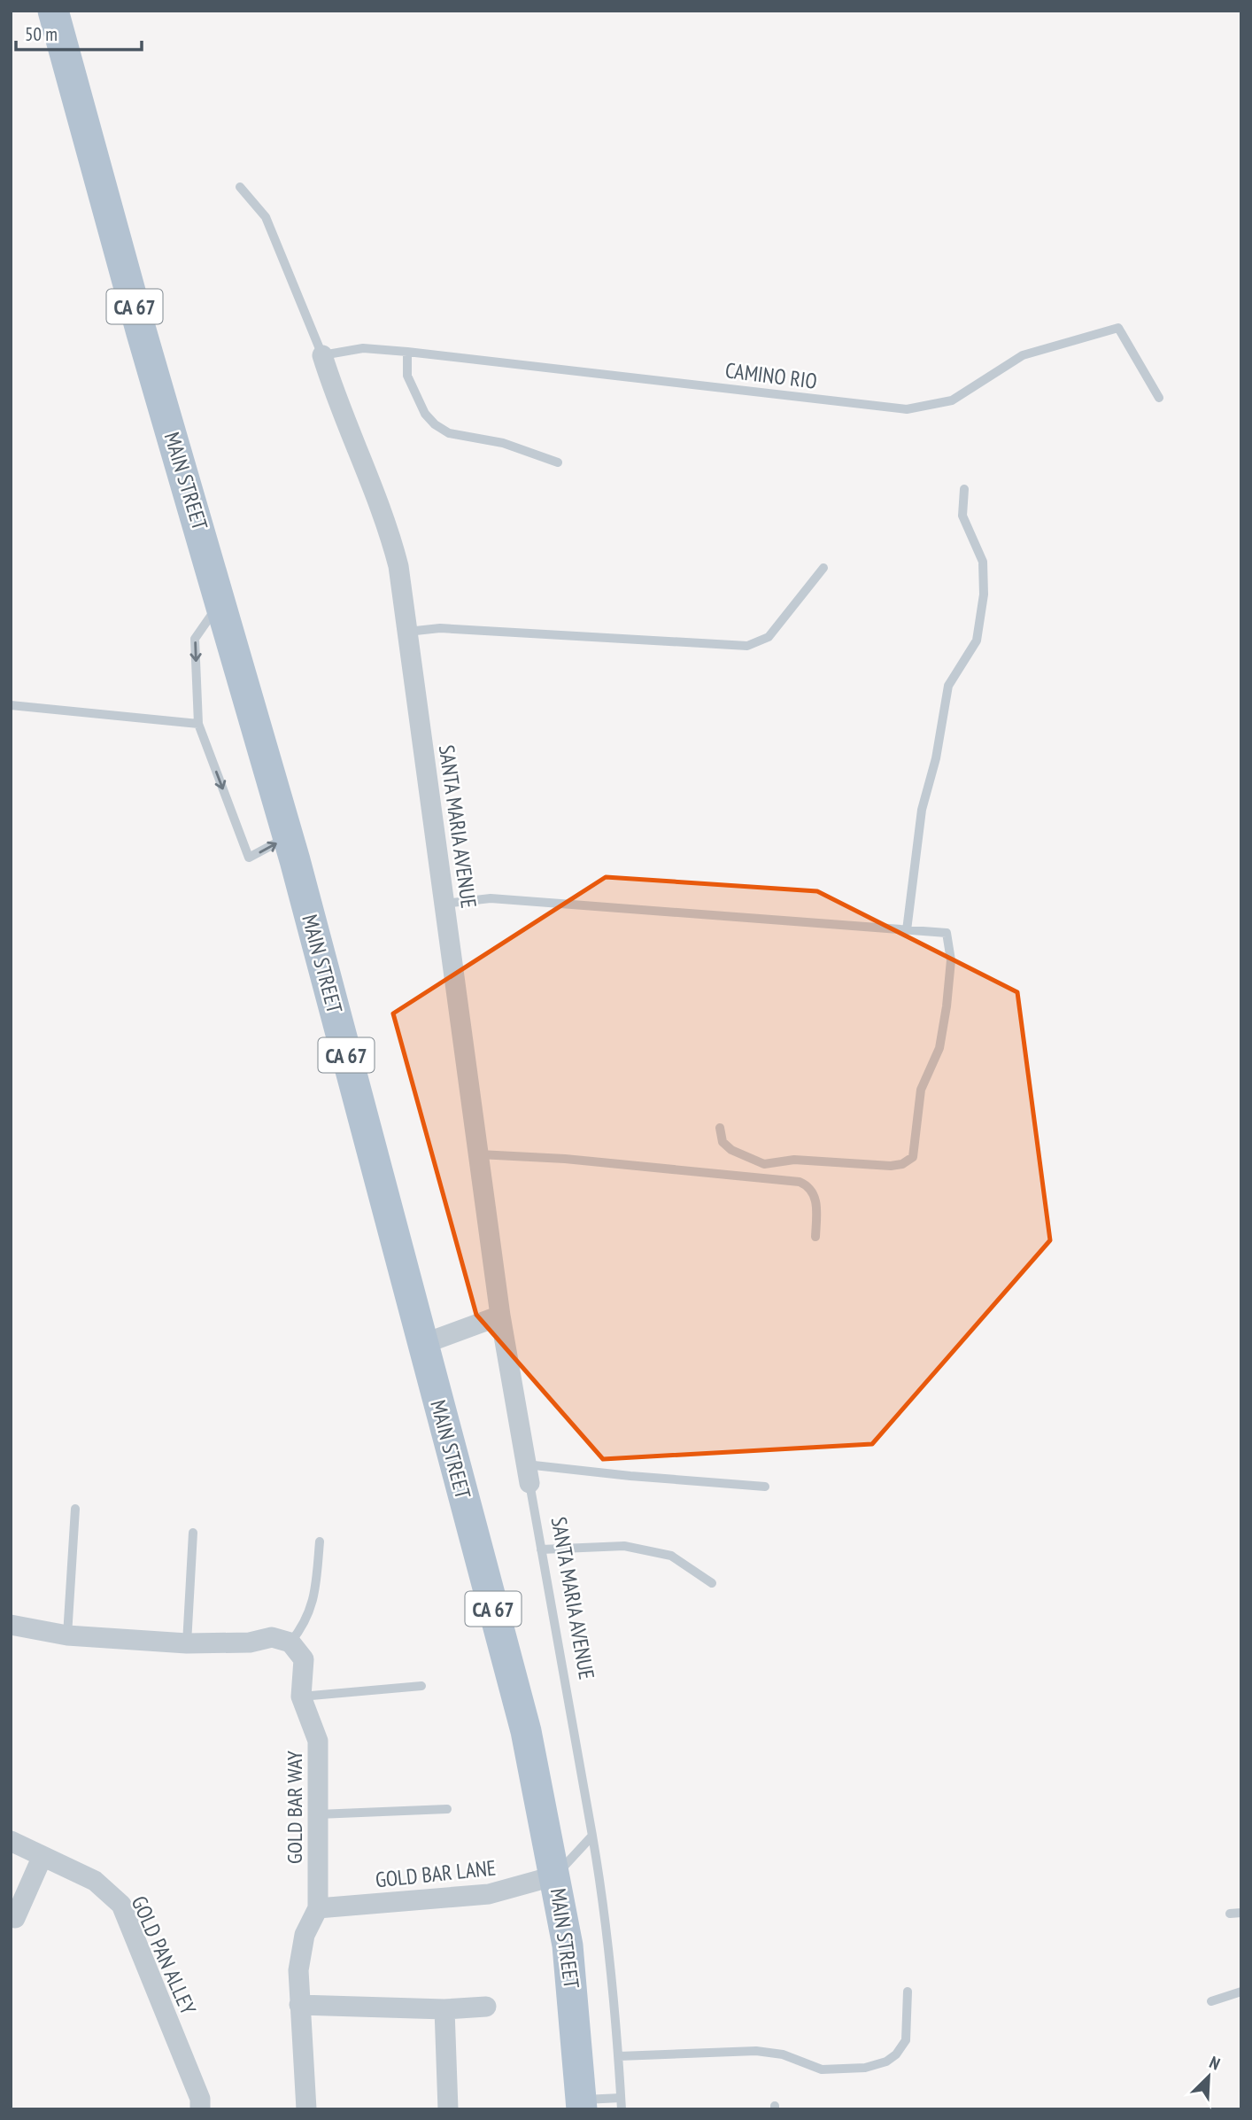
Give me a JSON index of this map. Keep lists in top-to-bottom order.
{
  "streets": {
    "main road": ["CA 67", "MAIN STREET"],
    "street": [
      "SANTA MARIA AVENUE",
      "GOLD BAR WAY",
      "GOLD BAR LANE",
      "GOLD PAN ALLEY"
    ],
    "lane": ["CAMINO RIO"]
  },
  "crossings": [
    ["CAMINO RIO", "SANTA MARIA AVENUE"],
    ["MAIN STREET", "GOLD BAR LANE"],
    ["GOLD BAR WAY", "GOLD BAR LANE"]
  ],
  "scale_bar": "50 m",
  "north": "top right"
}
